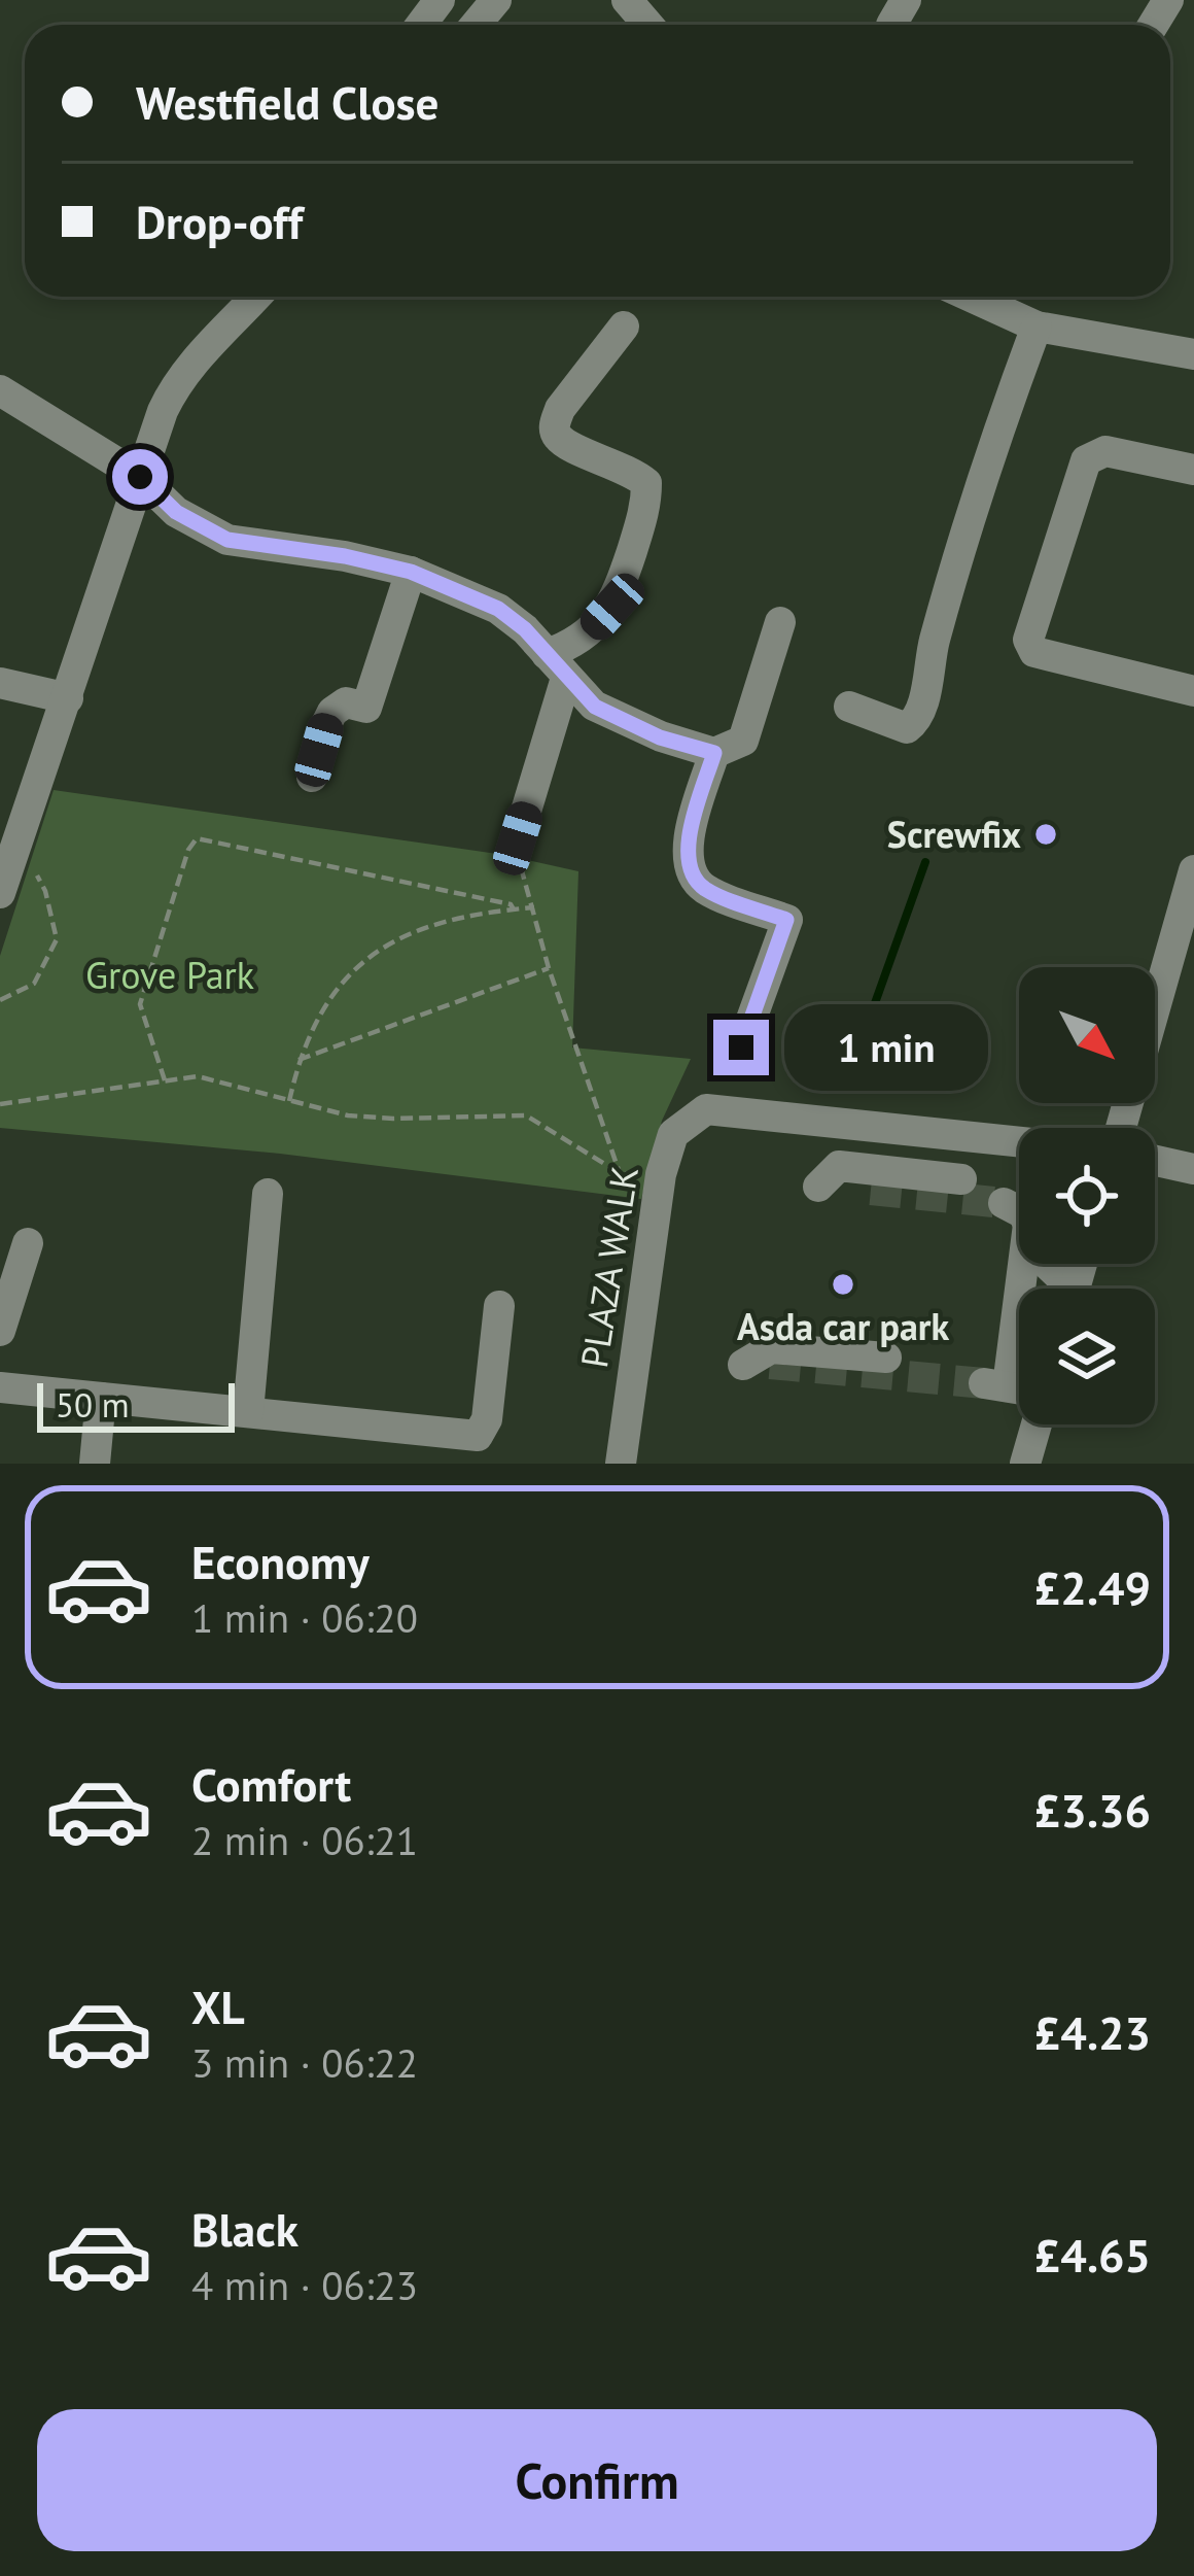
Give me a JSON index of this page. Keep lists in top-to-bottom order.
{
  "streets": {
    "street": ["PLAZA WALK"]
  },
  "parks": ["Grove Park"],
  "places": ["Screwfix", "Asda car park"],
  "scale_bar": "50 m",
  "north": "bottom right",
  "page": {
    "banner": ["Westfield Close", "Drop-off"],
    "bubble": "1 min",
    "scale": "50 m",
    "list": [
      {
        "name": "Economy",
        "note": "1 min · 06:20",
        "value": "£2.49"
      },
      {
        "name": "Comfort",
        "note": "2 min · 06:21",
        "value": "£3.36"
      },
      {
        "name": "XL",
        "note": "3 min · 06:22",
        "value": "£4.23"
      },
      {
        "name": "Black",
        "note": "4 min · 06:23",
        "value": "£4.65"
      }
    ],
    "buttons": "Confirm"
  }
}
